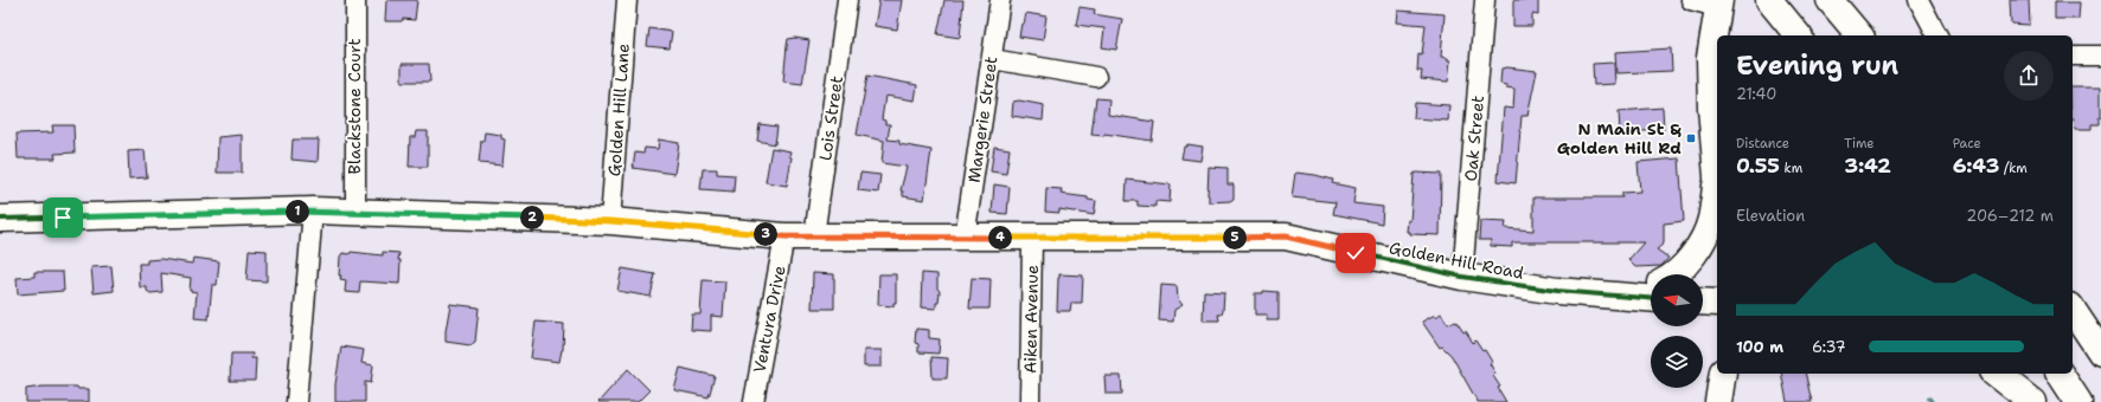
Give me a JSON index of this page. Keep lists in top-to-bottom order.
{
  "streets": {
    "main road": ["Golden Hill Road"],
    "street": [
      "Blackstone Court",
      "Golden Hill Lane",
      "Lois Street",
      "Margerie Street",
      "Oak Street",
      "Ventura Drive",
      "Aiken Avenue"
    ]
  },
  "crossings": [
    ["Blackstone Court", "Golden Hill Road"],
    ["Golden Hill Lane", "Golden Hill Road"],
    ["Lois Street", "Golden Hill Road"],
    ["Margerie Street", "Golden Hill Road"],
    ["Oak Street", "Golden Hill Road"],
    ["Golden Hill Road", "Ventura Drive"],
    ["Golden Hill Road", "Aiken Avenue"]
  ],
  "places": {
    "transit": ["N Main St & Golden Hill Rd"]
  },
  "north": "left",
  "page": {
    "heading": ["Evening run", "21:40"],
    "stats": [
      ["Distance", "0.55 km"],
      ["Time", "3:42"],
      ["Pace", "6:43 /km"]
    ],
    "chart": ["Elevation", "206–212 m"],
    "pins": [
      "1",
      "2",
      "3",
      "4",
      "5"
    ],
    "list": [
      {
        "name": "100 m",
        "note": "6:37"
      }
    ]
  }
}
